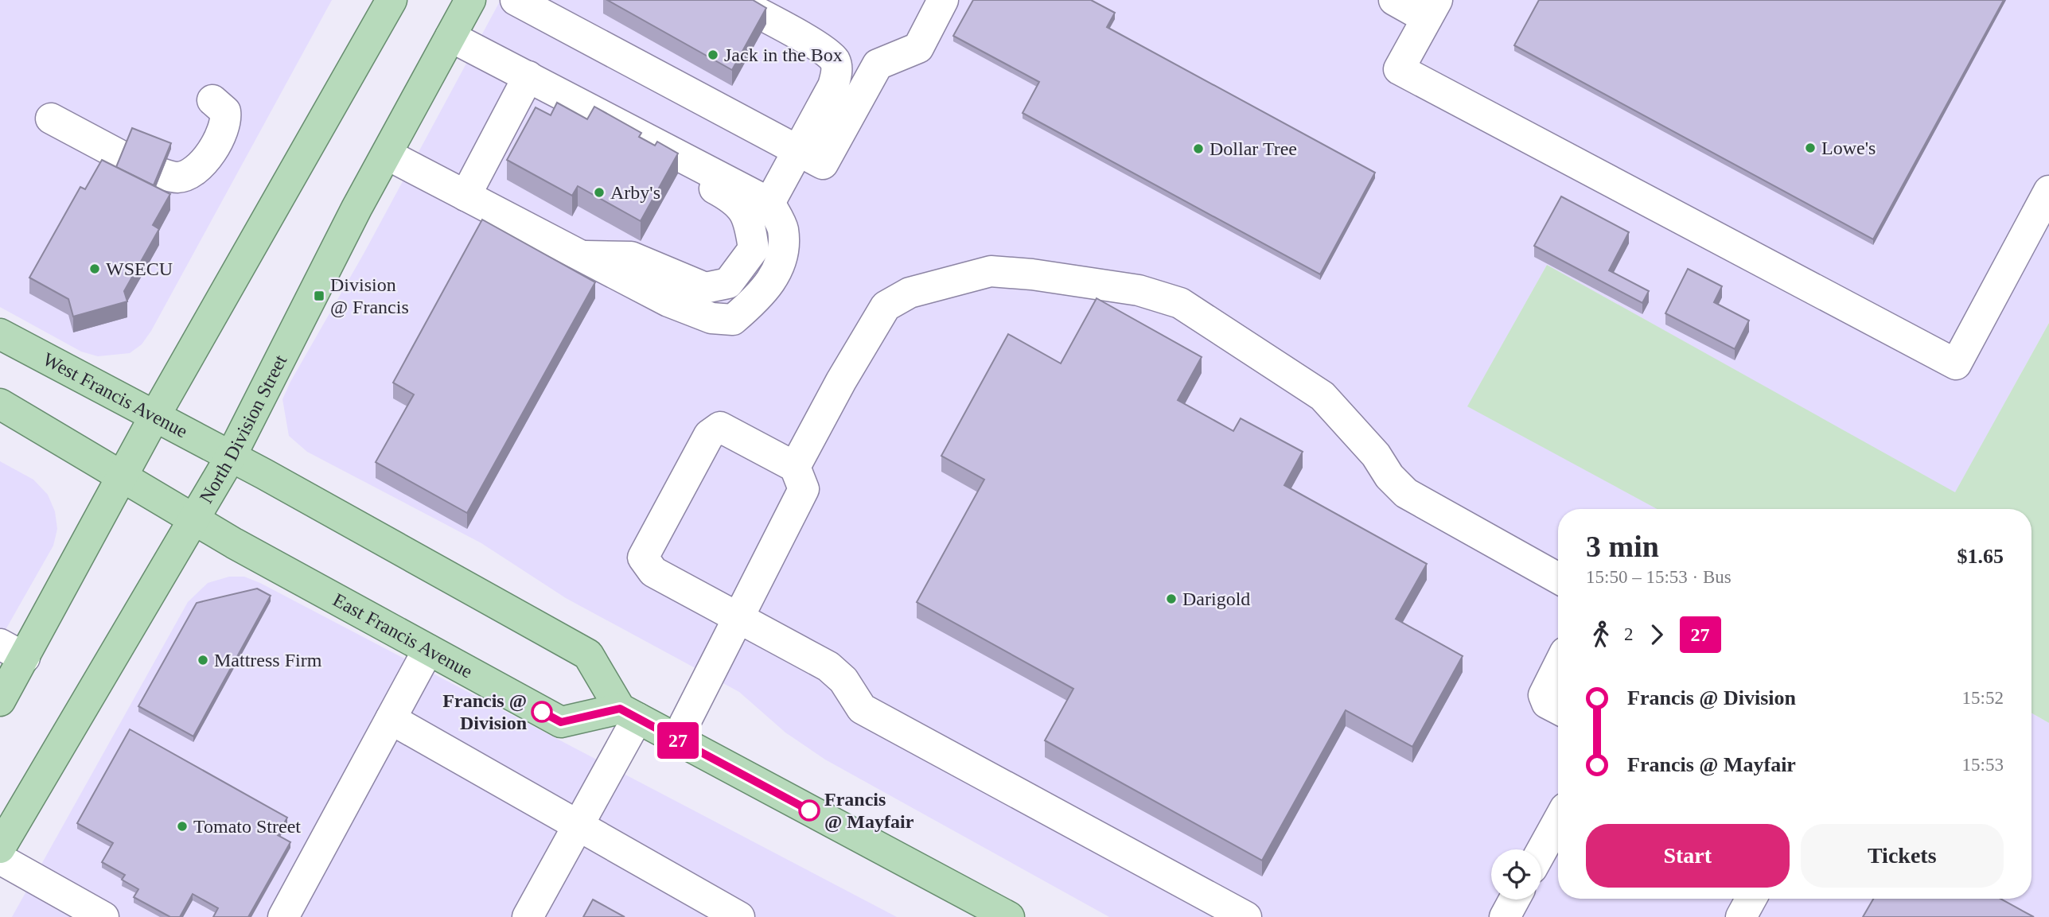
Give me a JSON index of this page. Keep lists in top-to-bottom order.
{
  "streets": {
    "main road": ["West Francis Avenue", "North Division Street", "East Francis Avenue"]
  },
  "crossings": [
    ["West Francis Avenue", "North Division Street"],
    ["North Division Street", "East Francis Avenue"]
  ],
  "places": {
    "other": [
      "Jack in the Box",
      "Lowe's",
      "Dollar Tree",
      "Arby's",
      "WSECU",
      "Darigold",
      "Mattress Firm",
      "Francis @ Division",
      "Francis @ Mayfair",
      "Tomato Street"
    ],
    "transit": ["Division @ Francis"]
  },
  "lines": ["bus line 27"],
  "page": {
    "on_map": "27",
    "heading": ["3 min", "15:50 – 15:53 · Bus", "$1.65"],
    "legs": ["2", "27"],
    "list": [
      {
        "name": "Francis @ Division",
        "value": "15:52"
      },
      {
        "name": "Francis @ Mayfair",
        "value": "15:53"
      }
    ],
    "buttons": ["Start", "Tickets"]
  }
}
